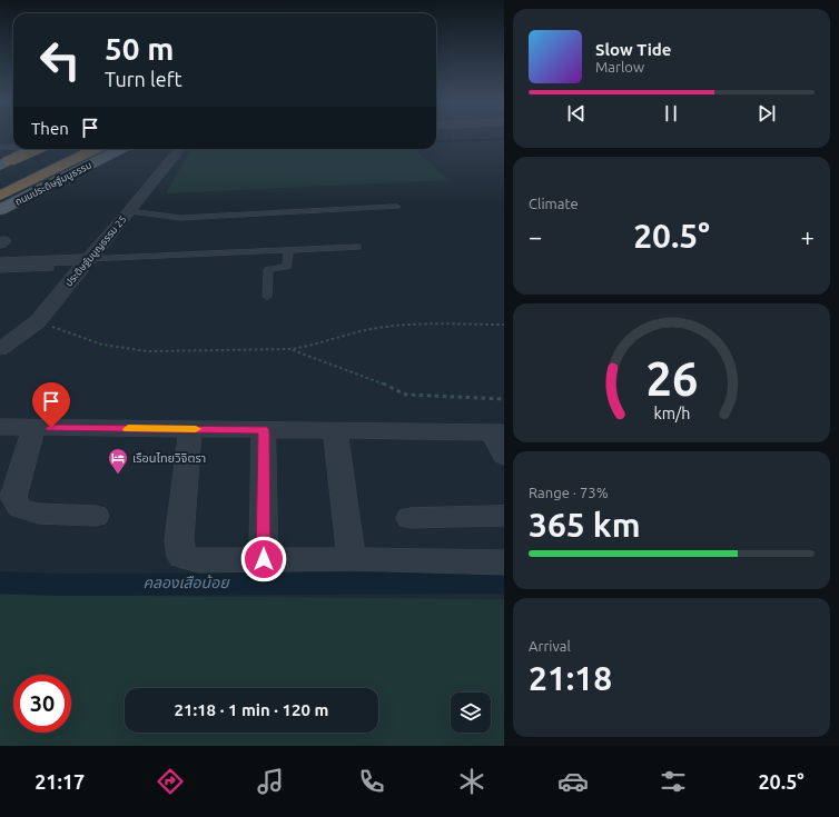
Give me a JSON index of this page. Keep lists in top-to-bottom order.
{
  "streets": {
    "main road": ["ถนนประดิษฐ์มนูธรรม"],
    "street": ["ประดิษฐ์มนูญธรรม 25"]
  },
  "water": ["คลองเสือน้อย"],
  "places": {
    "hotel": ["เรือนไทยวิจิตรา"]
  },
  "page": {
    "turn": ["50 m", "Turn left"],
    "song": ["Slow Tide", "Marlow"],
    "then": "Then",
    "tile": [
      "Climate",
      ["Range · 73%", "365 km"],
      ["Arrival", "21:18"]
    ],
    "heat": ["−", "20.5°", "+"],
    "limit": "30",
    "trip": "21:18 · 1 min · 120 m",
    "tabs": ["21:17", "20.5°"],
    "gauge": ["26", "km/h"]
  }
}
